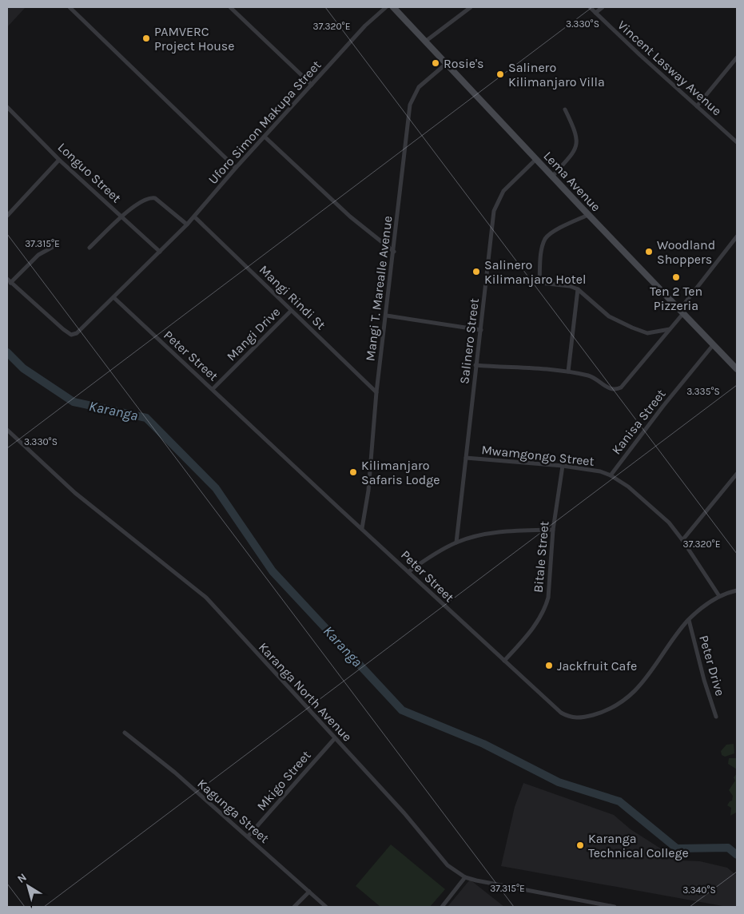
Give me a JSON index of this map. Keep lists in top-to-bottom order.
{
  "streets": {
    "main road": ["Lema Avenue"],
    "street": [
      "Vincent Lasway Avenue",
      "Uforo Simon Makupa Street",
      "Longuo Street",
      "Mangi T. Marealle Avenue",
      "Mangi Rindi St",
      "Mangi Drive",
      "Salinero Street",
      "Peter Street",
      "Kanisa Street",
      "Mwamgongo Street",
      "Bitale Street",
      "Peter Drive",
      "Karanga North Avenue",
      "Mkigo Street",
      "Kagunga Street"
    ]
  },
  "crossings": [
    ["Uforo Simon Makupa Street", "Longuo Street"],
    ["Uforo Simon Makupa Street", "Mangi Rindi St"],
    ["Uforo Simon Makupa Street", "Peter Street"],
    ["Lema Avenue", "Mangi T. Marealle Avenue"],
    ["Lema Avenue", "Salinero Street"],
    ["Lema Avenue", "Kanisa Street"],
    ["Mangi T. Marealle Avenue", "Mangi Rindi St"],
    ["Mangi T. Marealle Avenue", "Peter Street"],
    ["Mangi Rindi St", "Mangi Drive"],
    ["Mangi Drive", "Peter Street"],
    ["Salinero Street", "Mwamgongo Street"],
    ["Peter Street", "Mwamgongo Street"],
    ["Peter Street", "Bitale Street"],
    ["Peter Street", "Peter Drive"],
    ["Kanisa Street", "Mwamgongo Street"],
    ["Mwamgongo Street", "Bitale Street"],
    ["Karanga North Avenue", "Mkigo Street"],
    ["Mkigo Street", "Kagunga Street"]
  ],
  "water": ["Karanga"],
  "places": [
    "PAMVERC Project House",
    "Rosie's",
    "Salinero Kilimanjaro Villa",
    "Woodland Shoppers",
    "Salinero Kilimanjaro Hotel",
    "Ten 2 Ten Pizzeria",
    "Kilimanjaro Safaris Lodge",
    "Jackfruit Cafe",
    "Karanga Technical College"
  ],
  "north": "top left",
  "coordinates": [
    "3.330°S",
    "37.320°E",
    "37.315°E",
    "3.335°S",
    "3.340°S"
  ]
}
